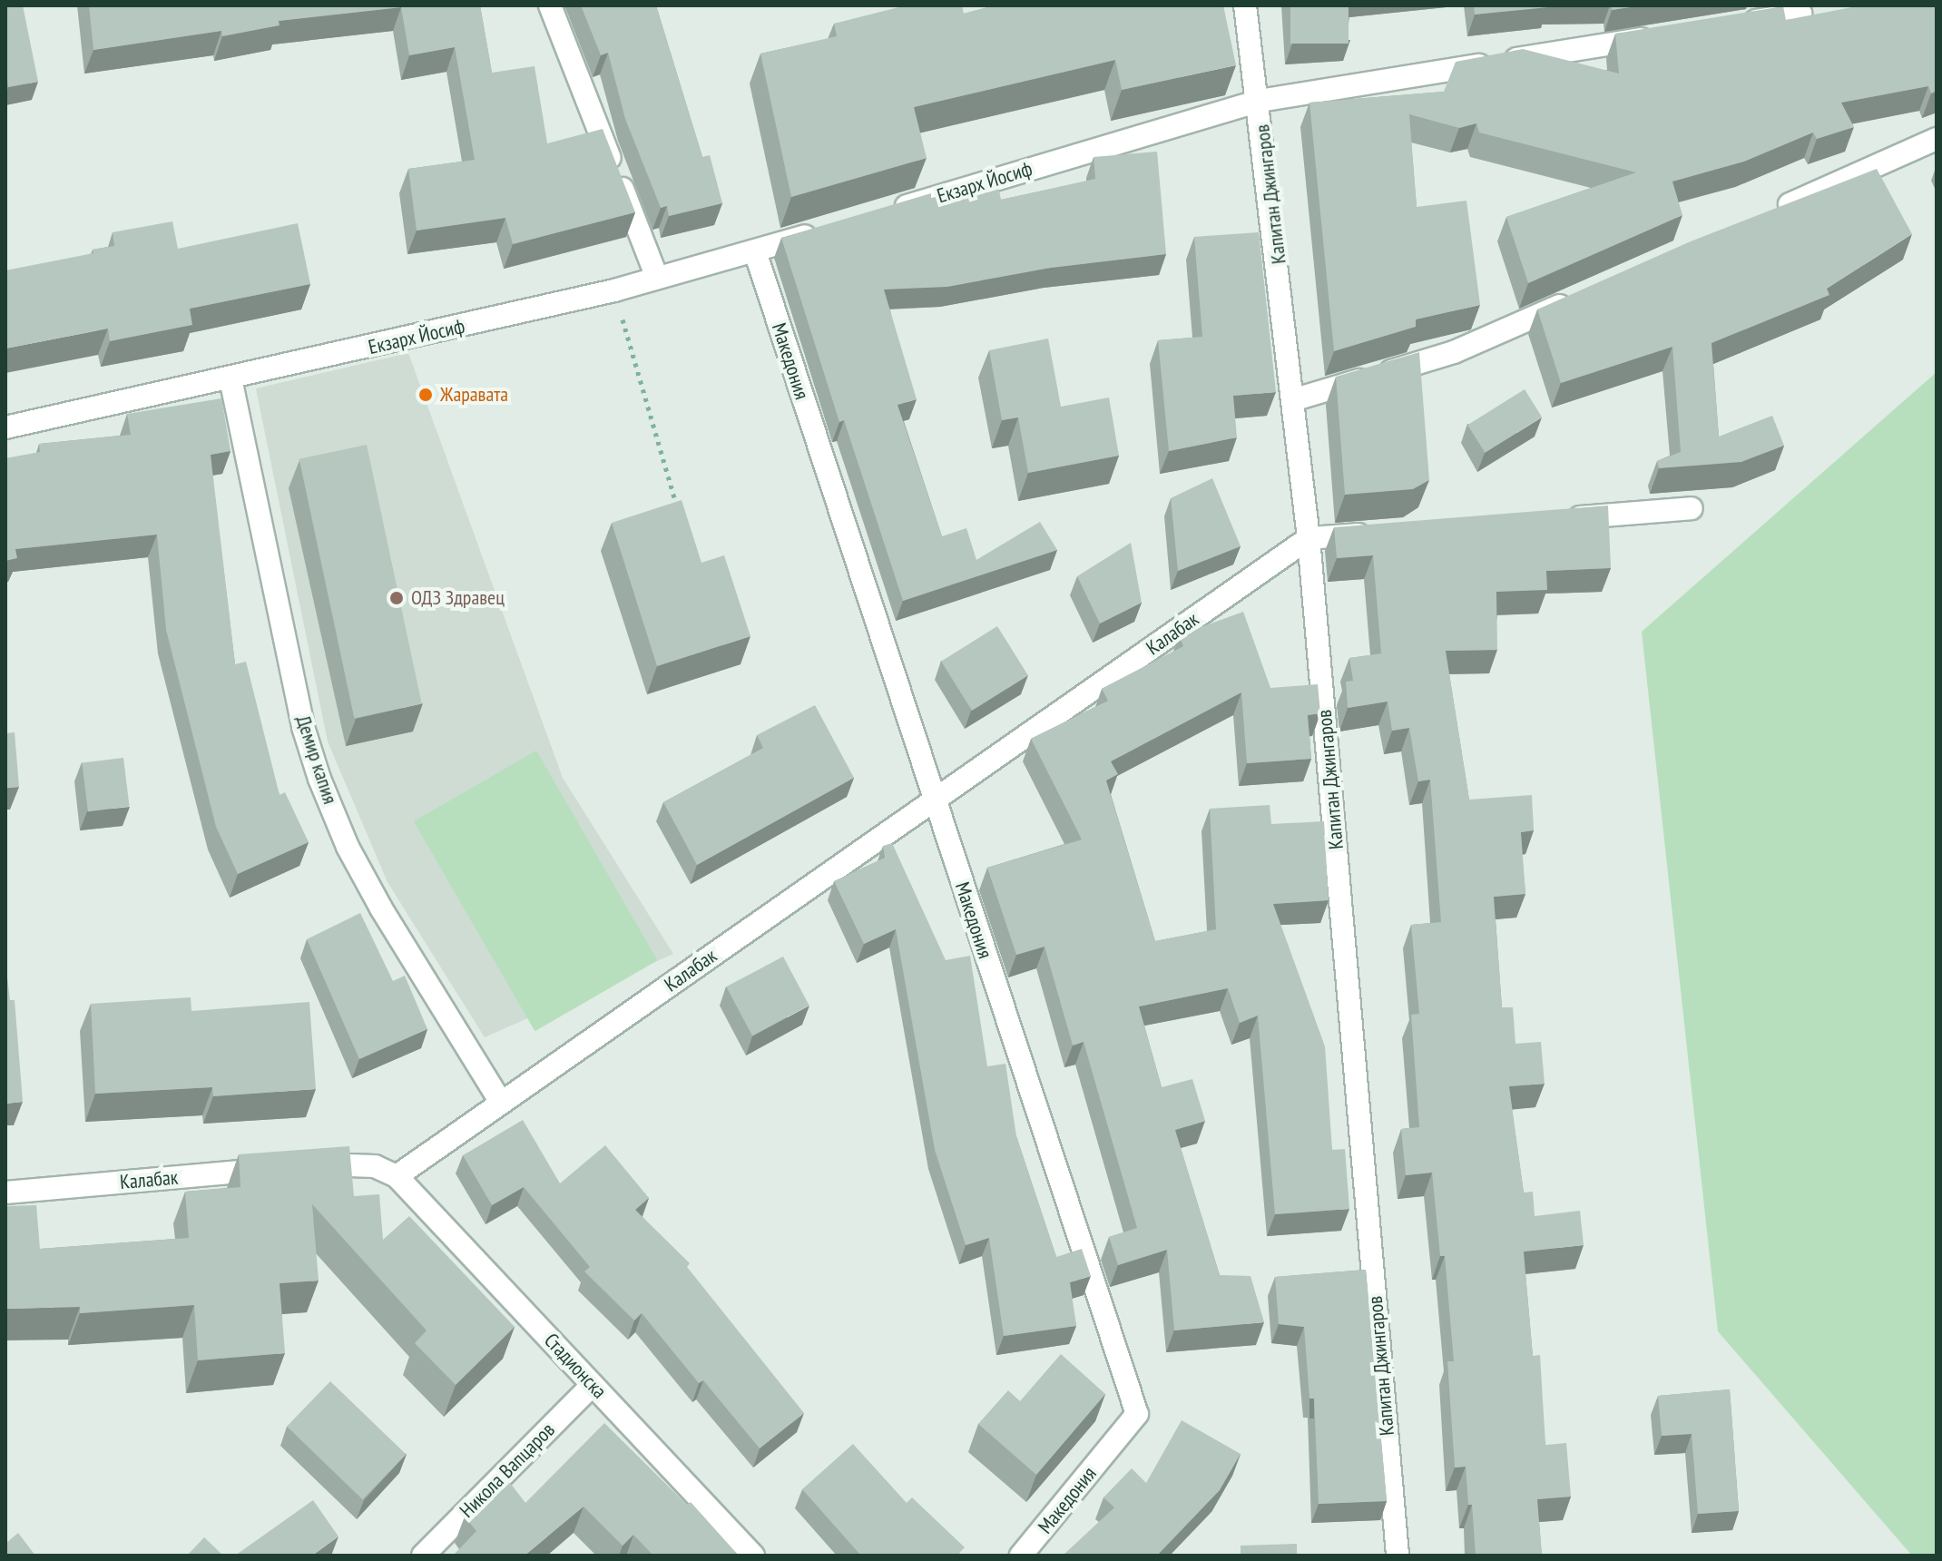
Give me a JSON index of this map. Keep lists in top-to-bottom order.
{
  "streets": {
    "street": [
      "Екзарх Йосиф",
      "Капитан Джингаров",
      "Македония",
      "Калабак",
      "Демир капия",
      "Стадионска",
      "Никола Вапцаров"
    ]
  },
  "crossings": [
    ["Екзарх Йосиф", "Капитан Джингаров"],
    ["Екзарх Йосиф", "Македония"],
    ["Екзарх Йосиф", "Демир капия"],
    ["Капитан Джингаров", "Калабак"],
    ["Македония", "Калабак"],
    ["Калабак", "Демир капия"],
    ["Калабак", "Стадионска"],
    ["Стадионска", "Никола Вапцаров"]
  ],
  "places": ["Жаравата", "ОДЗ Здравец"]
}
